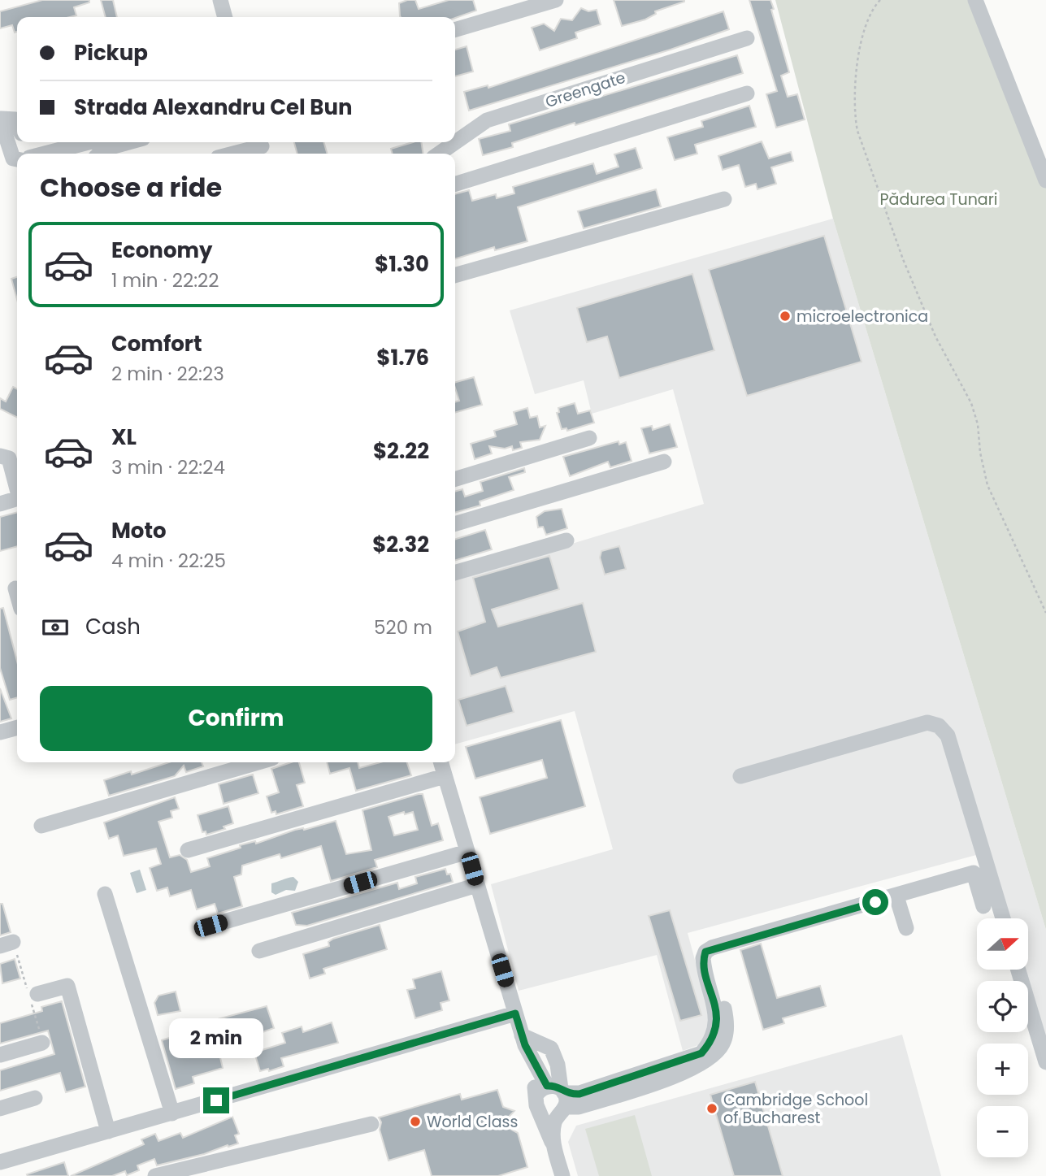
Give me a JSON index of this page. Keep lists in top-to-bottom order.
{
  "streets": {
    "street": ["Greengate"]
  },
  "parks": ["Pădurea Tunari"],
  "places": ["microelectronica", "Cambridge School of Bucharest", "World Class"],
  "north": "right",
  "page": {
    "banner": ["Pickup", "Strada Alexandru Cel Bun"],
    "heading": "Choose a ride",
    "list": [
      {
        "name": "Economy",
        "note": "1 min · 22:22",
        "value": "$1.30"
      },
      {
        "name": "Comfort",
        "note": "2 min · 22:23",
        "value": "$1.76"
      },
      {
        "name": "XL",
        "note": "3 min · 22:24",
        "value": "$2.22"
      },
      {
        "name": "Moto",
        "note": "4 min · 22:25",
        "value": "$2.32"
      }
    ],
    "pay": ["Cash", "520 m"],
    "buttons": "Confirm",
    "map_buttons": ["+", "−"],
    "bubble": "2 min"
  }
}
